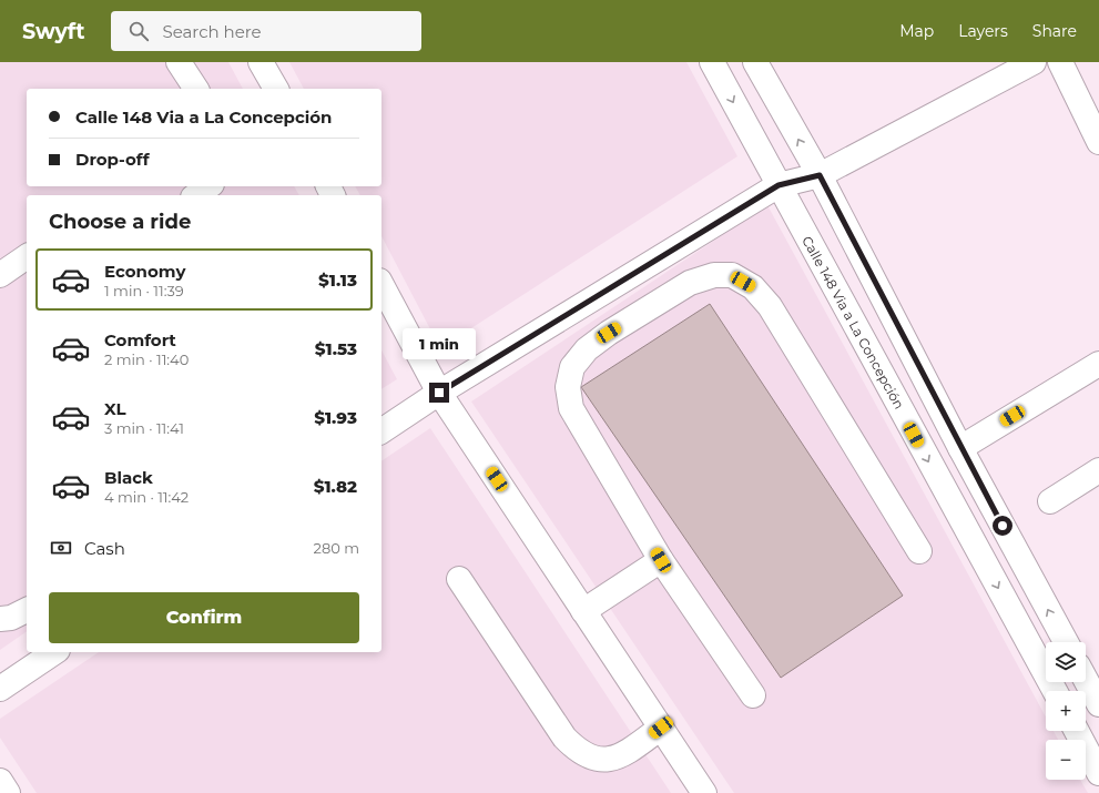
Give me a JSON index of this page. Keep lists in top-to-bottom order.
{
  "streets": {
    "street": ["Calle 148 Via a La Concepción"]
  },
  "page": {
    "header": "Swyft",
    "search": "Search here",
    "nav": ["Map", "Layers", "Share"],
    "banner": ["Calle 148 Via a La Concepción", "Drop-off"],
    "heading": "Choose a ride",
    "list": [
      {
        "name": "Economy",
        "note": "1 min · 11:39",
        "value": "$1.13"
      },
      {
        "name": "Comfort",
        "note": "2 min · 11:40",
        "value": "$1.53"
      },
      {
        "name": "XL",
        "note": "3 min · 11:41",
        "value": "$1.93"
      },
      {
        "name": "Black",
        "note": "4 min · 11:42",
        "value": "$1.82"
      }
    ],
    "bubble": "1 min",
    "pay": ["Cash", "280 m"],
    "buttons": "Confirm",
    "map_buttons": ["+", "−"]
  }
}
